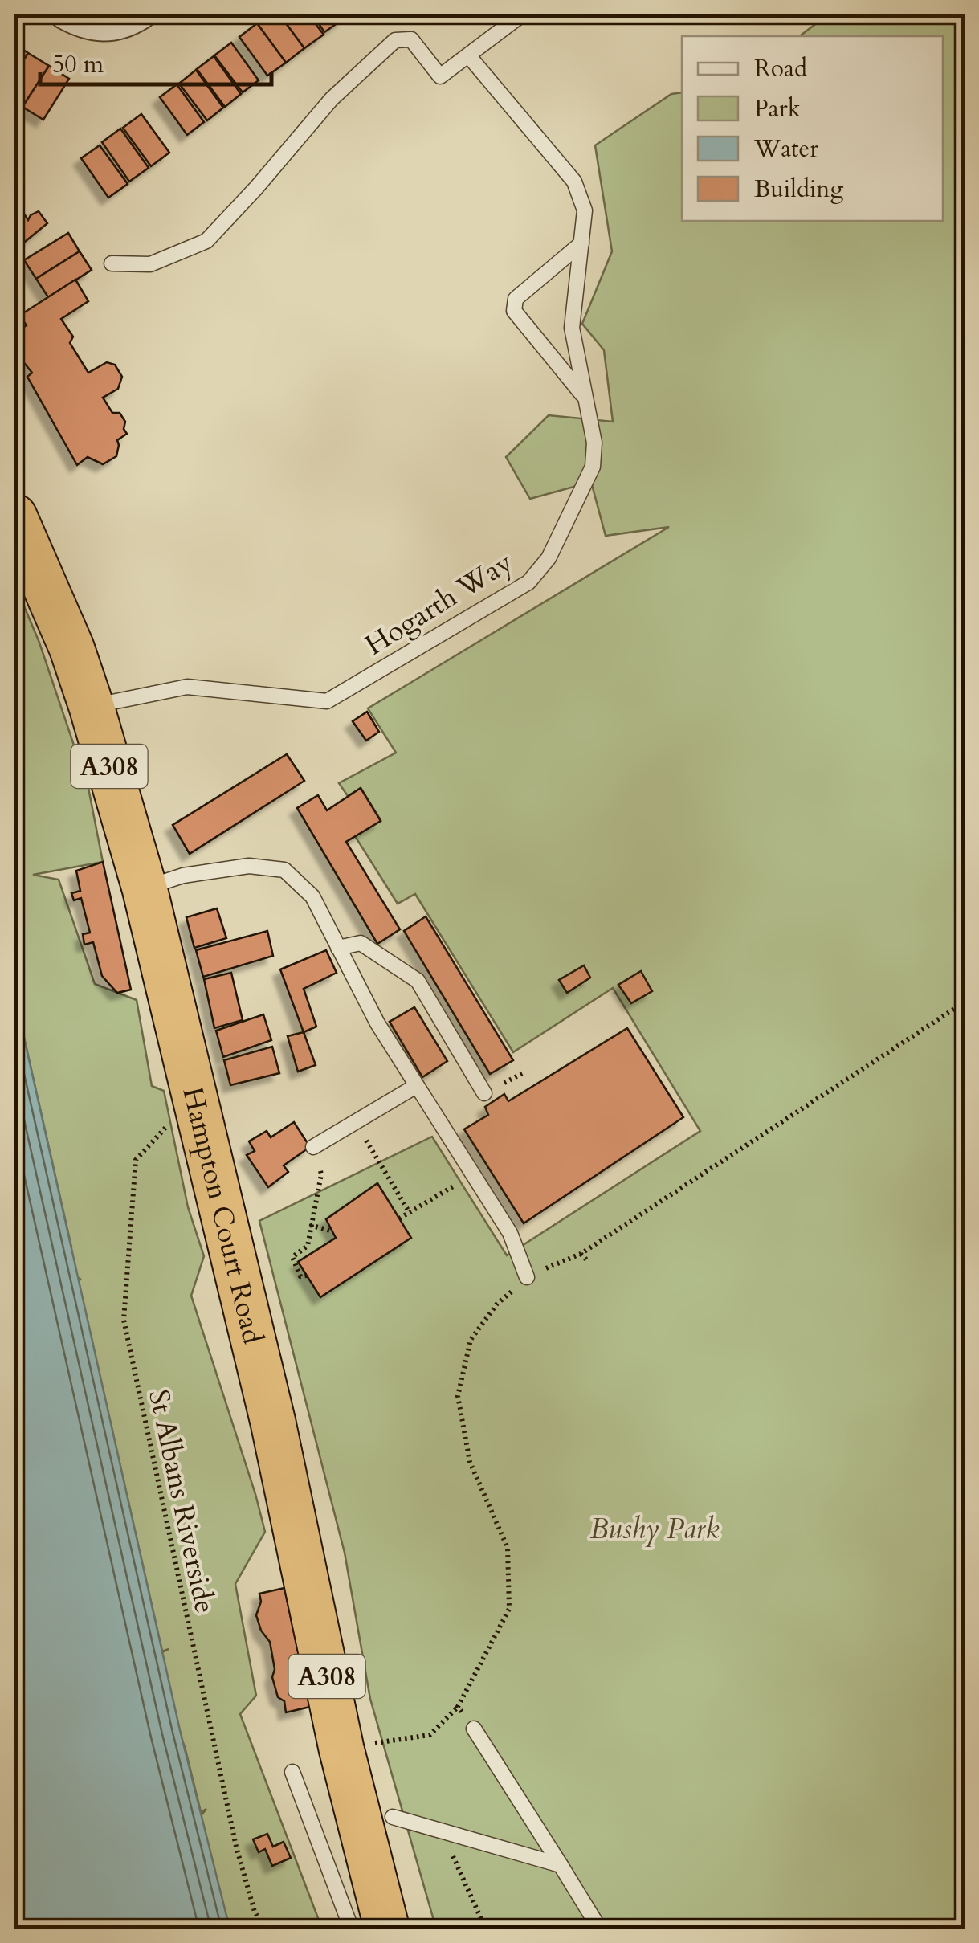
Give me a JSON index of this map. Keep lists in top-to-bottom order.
{
  "streets": {
    "highway": ["A308", "Hampton Court Road"],
    "lane": ["Hogarth Way"],
    "path": ["St Albans Riverside"]
  },
  "crossings": [
    ["Hogarth Way", "Hampton Court Road"],
    ["Hampton Court Road", "St Albans Riverside"]
  ],
  "parks": ["Bushy Park"],
  "legend": [
    "Road",
    "Park",
    "Water",
    "Building"
  ],
  "scale_bar": "50 m"
}
